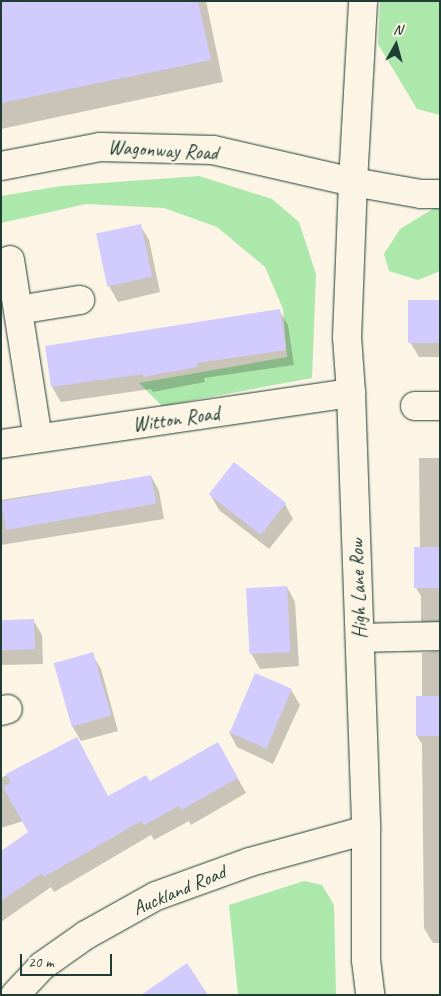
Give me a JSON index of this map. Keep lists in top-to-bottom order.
{
  "streets": {
    "street": [
      "Wagonway Road",
      "Witton Road",
      "High Lane Row",
      "Auckland Road"
    ]
  },
  "crossings": [
    ["Wagonway Road", "High Lane Row"],
    ["Witton Road", "High Lane Row"],
    ["High Lane Row", "Auckland Road"]
  ],
  "scale_bar": "20 m",
  "north": "top"
}
